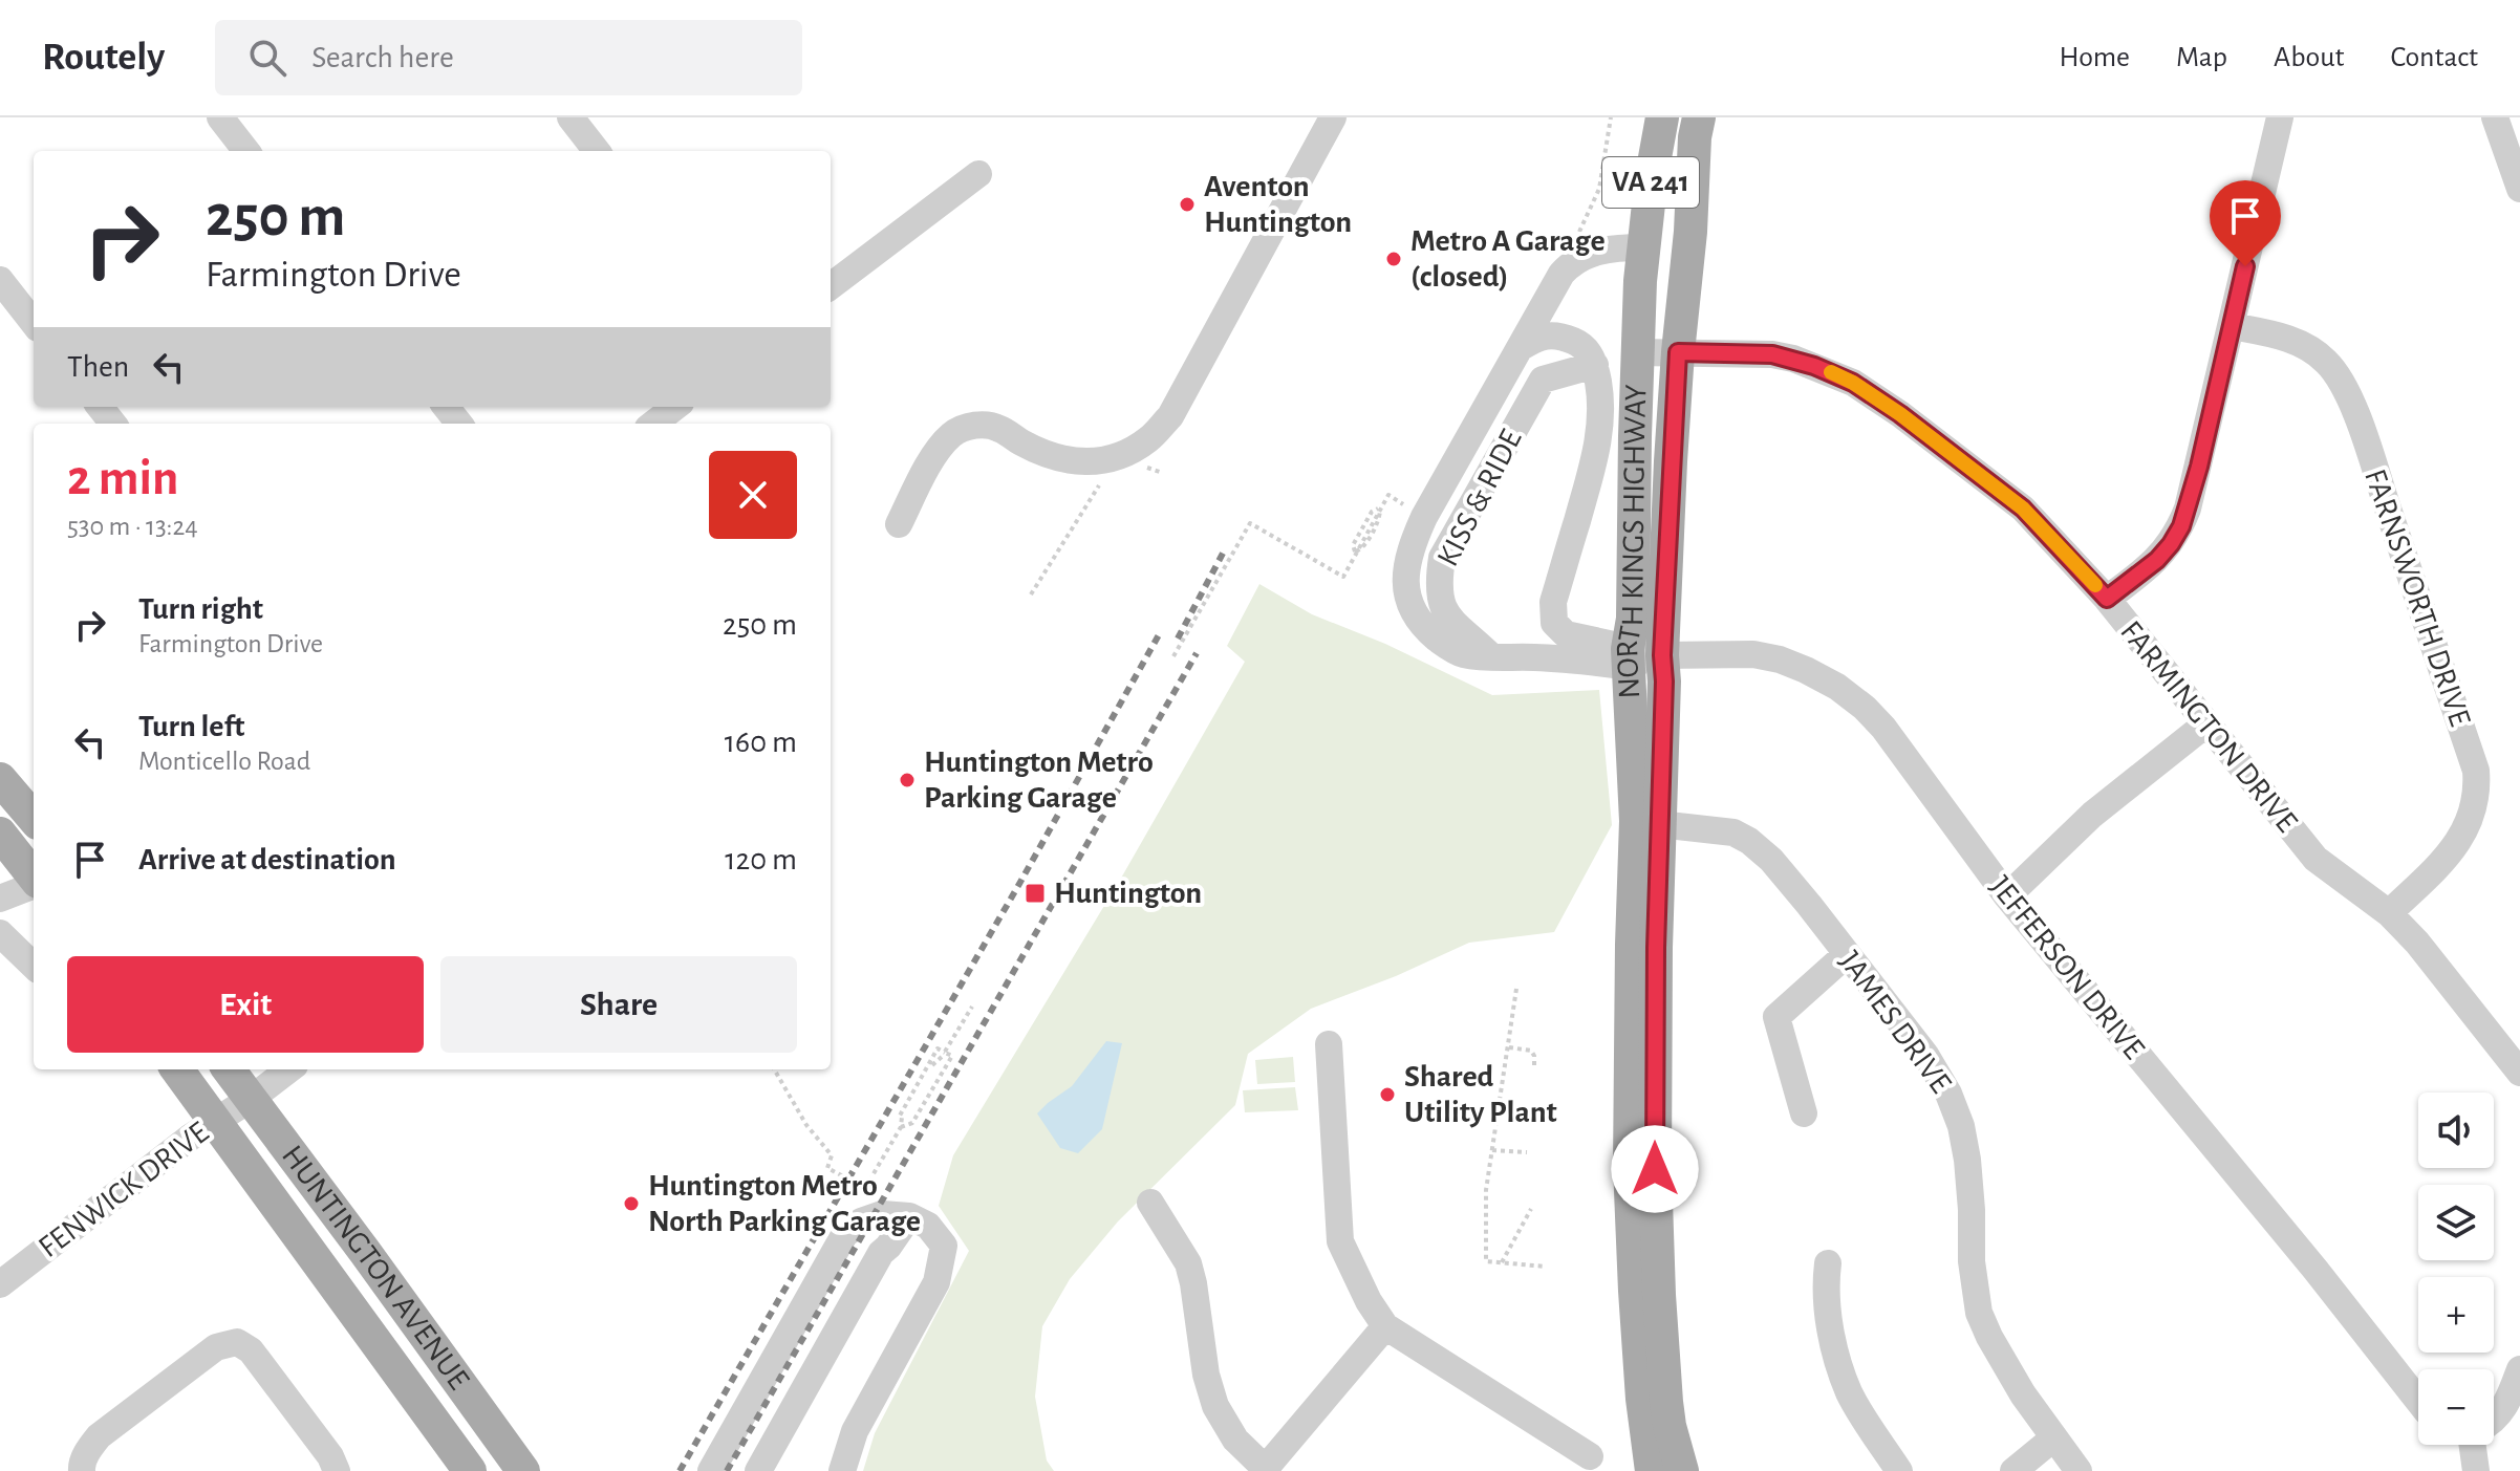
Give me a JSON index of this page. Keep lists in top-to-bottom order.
{
  "streets": {
    "main road": ["VA 241", "NORTH KINGS HIGHWAY", "HUNTINGTON AVENUE"],
    "street": [
      "KISS & RIDE",
      "FARNSWORTH DRIVE",
      "FARMINGTON DRIVE",
      "JEFFERSON DRIVE",
      "JAMES DRIVE",
      "FENWICK DRIVE"
    ]
  },
  "crossings": [
    ["NORTH KINGS HIGHWAY", "FARMINGTON DRIVE"],
    ["NORTH KINGS HIGHWAY", "JEFFERSON DRIVE"],
    ["NORTH KINGS HIGHWAY", "JAMES DRIVE"],
    ["FARNSWORTH DRIVE", "FARMINGTON DRIVE"],
    ["FENWICK DRIVE", "HUNTINGTON AVENUE"]
  ],
  "places": {
    "other": [
      "Aventon Huntington",
      "Metro A Garage (closed)",
      "Huntington Metro Parking Garage",
      "Shared Utility Plant",
      "Huntington Metro North Parking Garage"
    ],
    "transit": ["Huntington"]
  },
  "page": {
    "header": "Routely",
    "search": "Search here",
    "nav": [
      "Home",
      "Map",
      "About",
      "Contact"
    ],
    "turn": ["250 m", "Farmington Drive"],
    "then": "Then",
    "heading": ["2 min", "530 m · 13:24"],
    "list": [
      {
        "name": "Turn right",
        "note": "Farmington Drive",
        "value": "250 m"
      },
      {
        "name": "Turn left",
        "note": "Monticello Road",
        "value": "160 m"
      },
      {
        "name": "Arrive at destination",
        "value": "120 m"
      }
    ],
    "buttons": ["Exit", "Share"],
    "map_buttons": ["+", "−"]
  }
}
